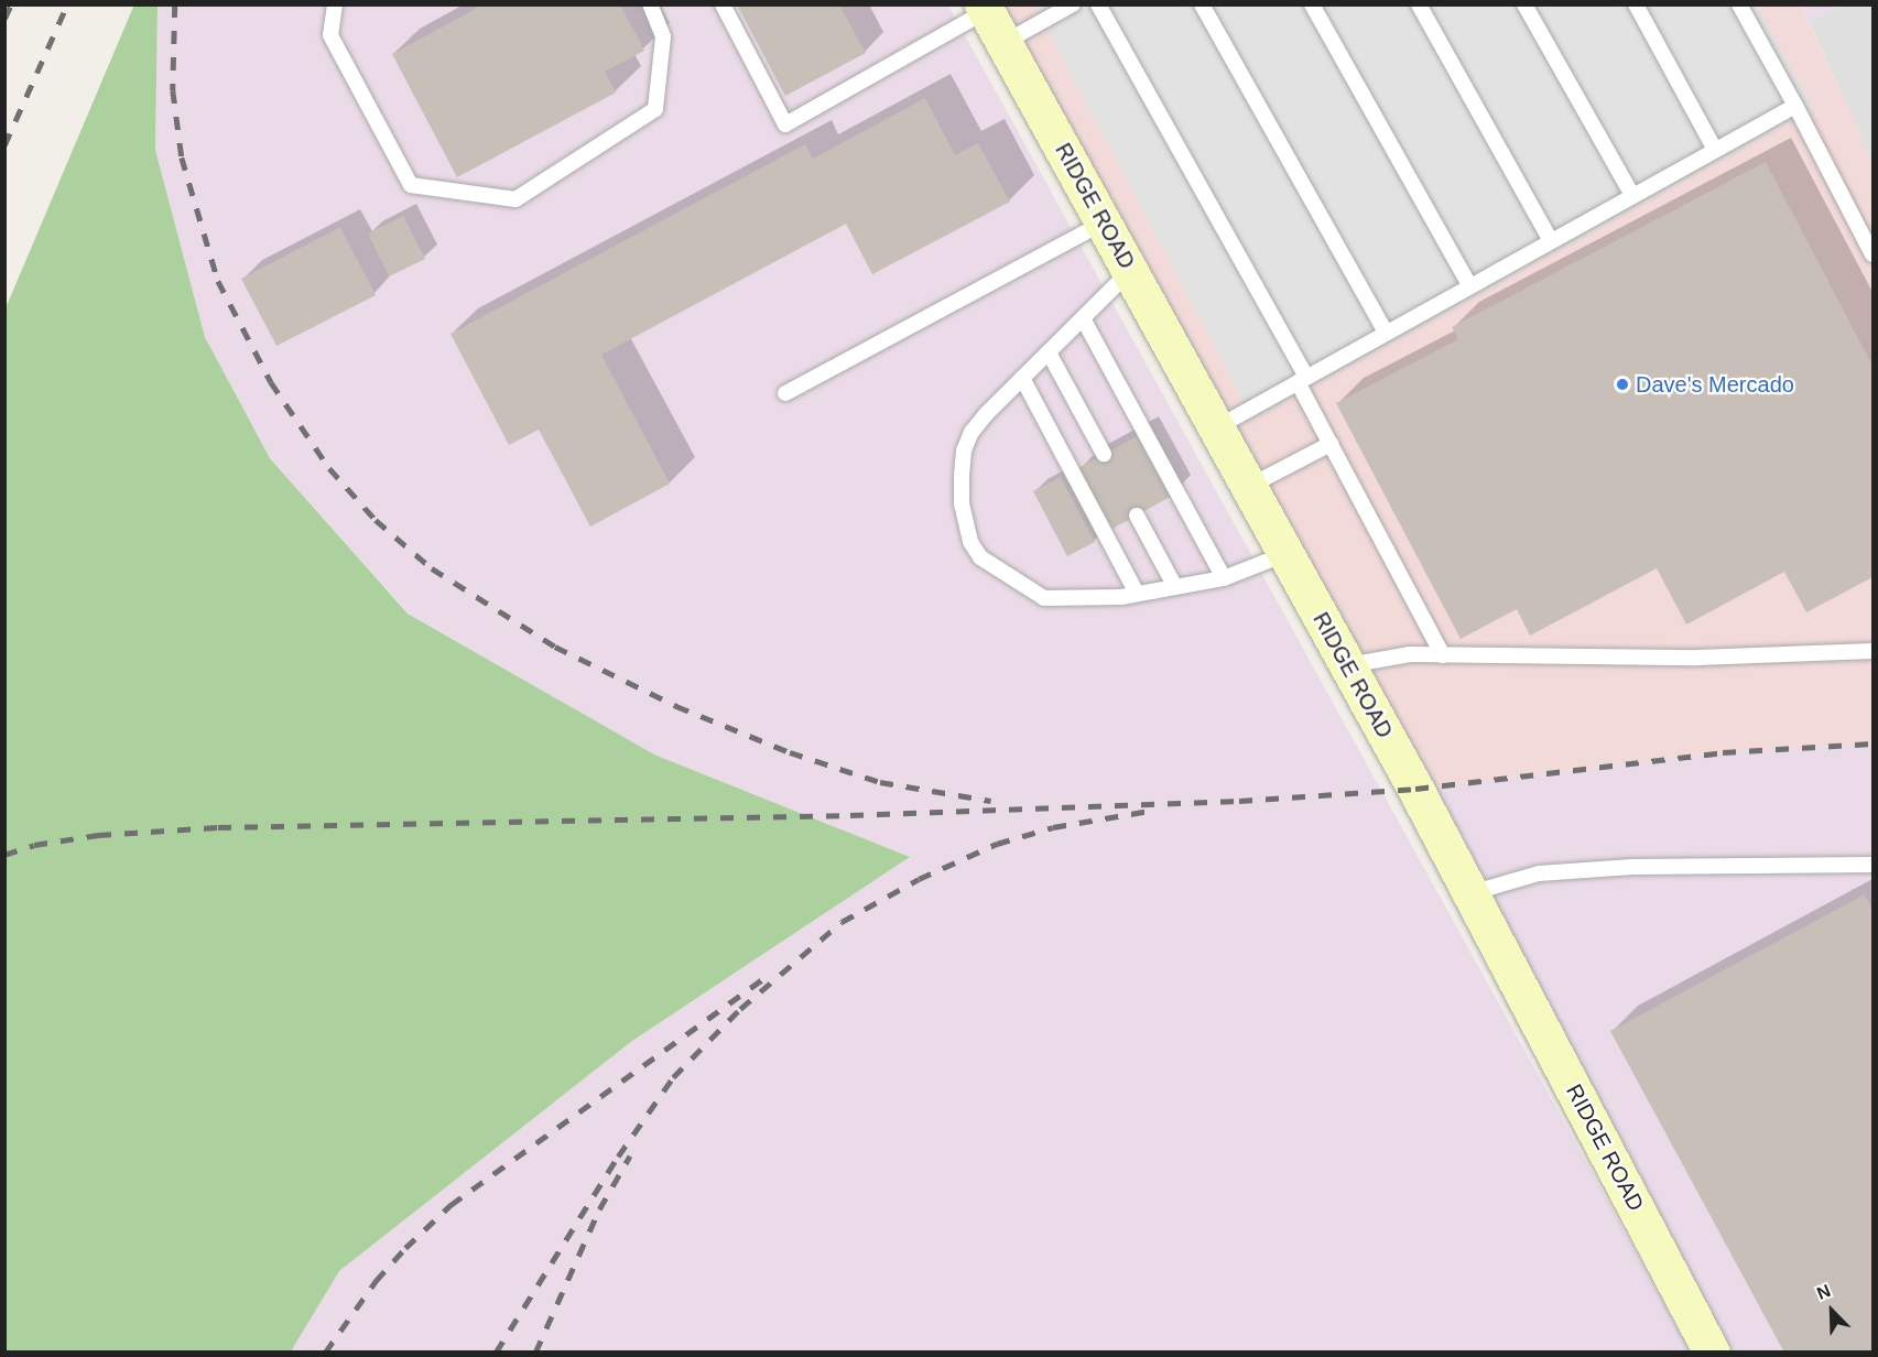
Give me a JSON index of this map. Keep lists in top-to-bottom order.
{
  "streets": {
    "main road": ["RIDGE ROAD"]
  },
  "places": ["Dave's Mercado"],
  "north": "top left"
}
